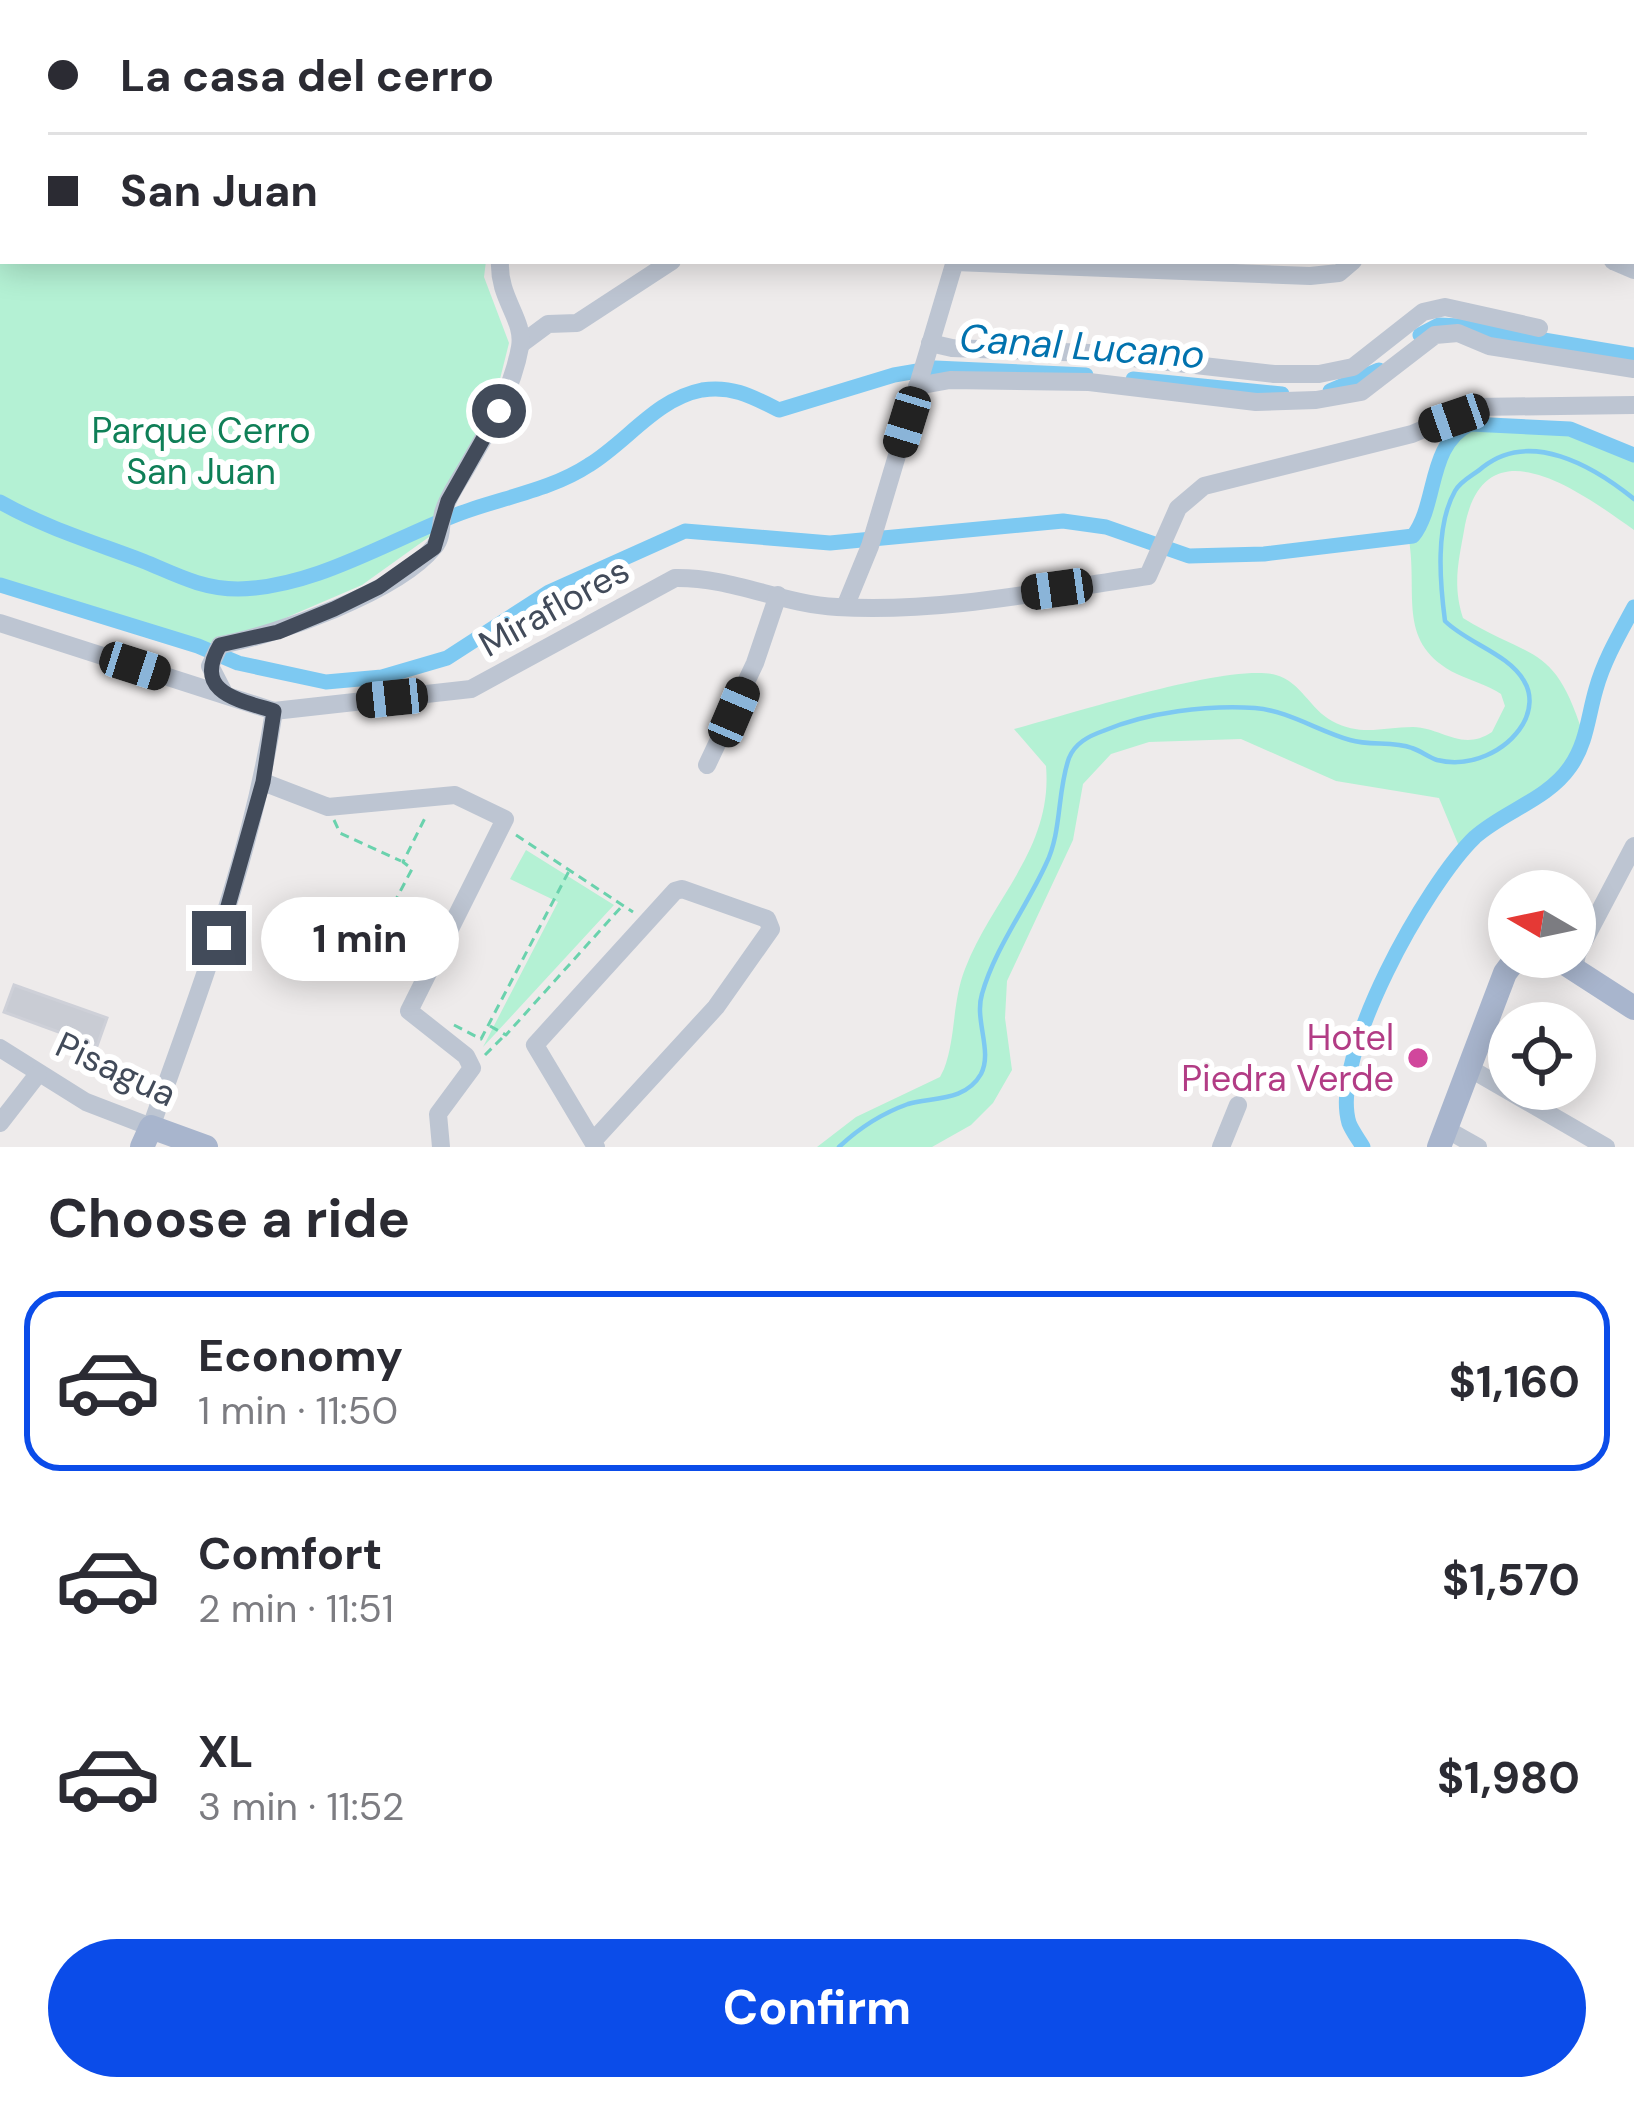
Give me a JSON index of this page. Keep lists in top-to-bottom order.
{
  "streets": {
    "main road": ["Pisagua"],
    "street": ["Miraflores"]
  },
  "water": ["Canal Lucano"],
  "parks": ["Parque Cerro San Juan"],
  "places": ["Hotel Piedra Verde"],
  "north": "left",
  "page": {
    "banner": ["La casa del cerro", "San Juan"],
    "bubble": "1 min",
    "heading": "Choose a ride",
    "list": [
      {
        "name": "Economy",
        "note": "1 min · 11:50",
        "value": "$1,160"
      },
      {
        "name": "Comfort",
        "note": "2 min · 11:51",
        "value": "$1,570"
      },
      {
        "name": "XL",
        "note": "3 min · 11:52",
        "value": "$1,980"
      }
    ],
    "buttons": "Confirm"
  }
}
